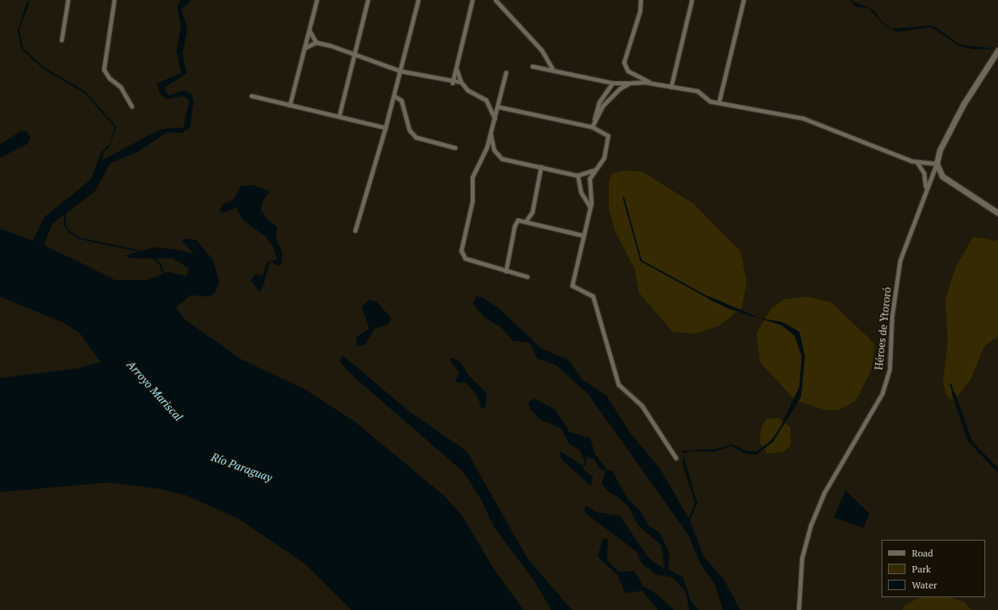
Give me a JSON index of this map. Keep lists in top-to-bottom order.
{
  "streets": {
    "main road": ["Héroes de Ytororó"]
  },
  "water": ["Arroyo Mariscal", "Río Paraguay"],
  "legend": ["Road", "Park", "Water"]
}
